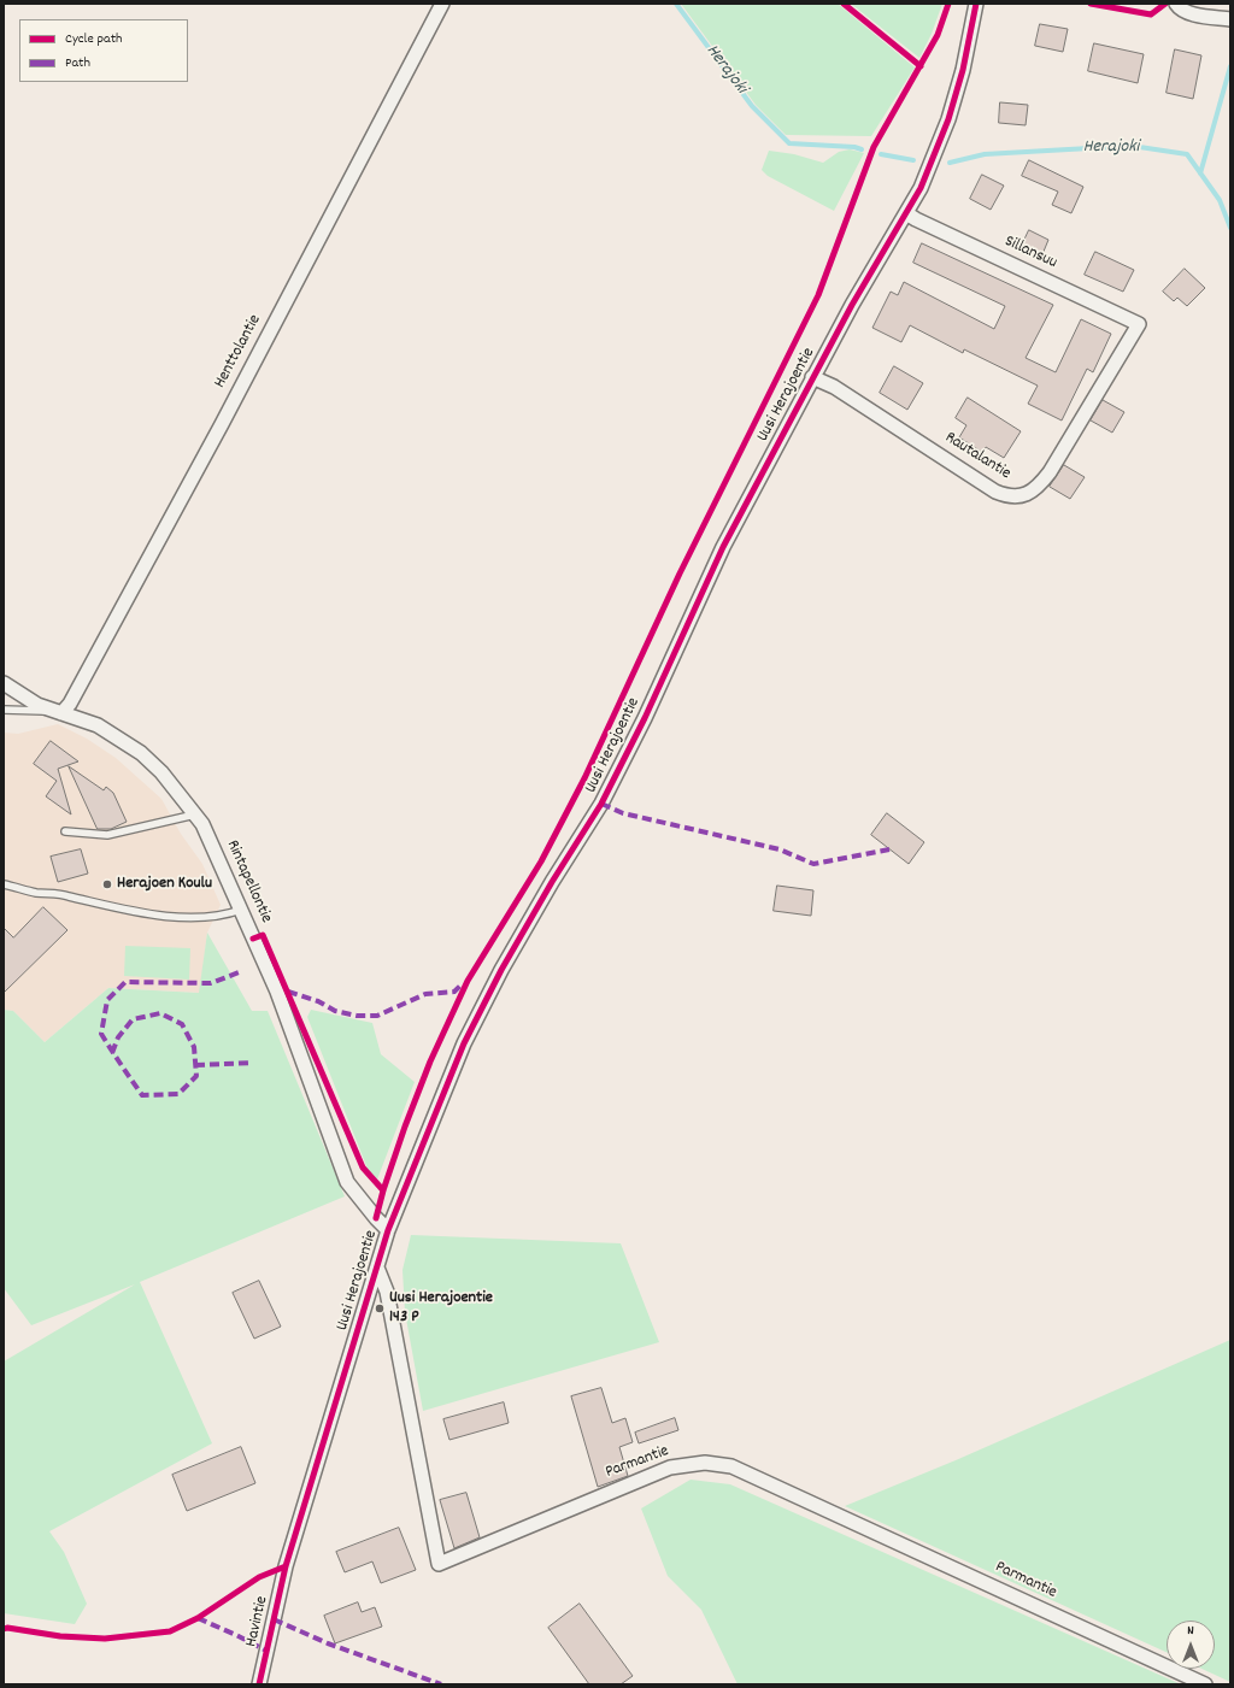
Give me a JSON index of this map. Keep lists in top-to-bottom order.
{
  "streets": {
    "street": [
      "Sillansuu",
      "Henttolantie",
      "Uusi Herajoentie",
      "Rautalantie",
      "Rintapellontie",
      "Parmantie",
      "Havintie"
    ]
  },
  "crossings": [
    ["Sillansuu", "Uusi Herajoentie"],
    ["Sillansuu", "Rautalantie"],
    ["Henttolantie", "Rintapellontie"],
    ["Uusi Herajoentie", "Rautalantie"],
    ["Uusi Herajoentie", "Rintapellontie"],
    ["Uusi Herajoentie", "Parmantie"],
    ["Uusi Herajoentie", "Havintie"]
  ],
  "water": ["Herajoki"],
  "places": ["Herajoen Koulu", "Uusi Herajoentie 143 P"],
  "legend": ["Cycle path", "Path"],
  "north": "top"
}
